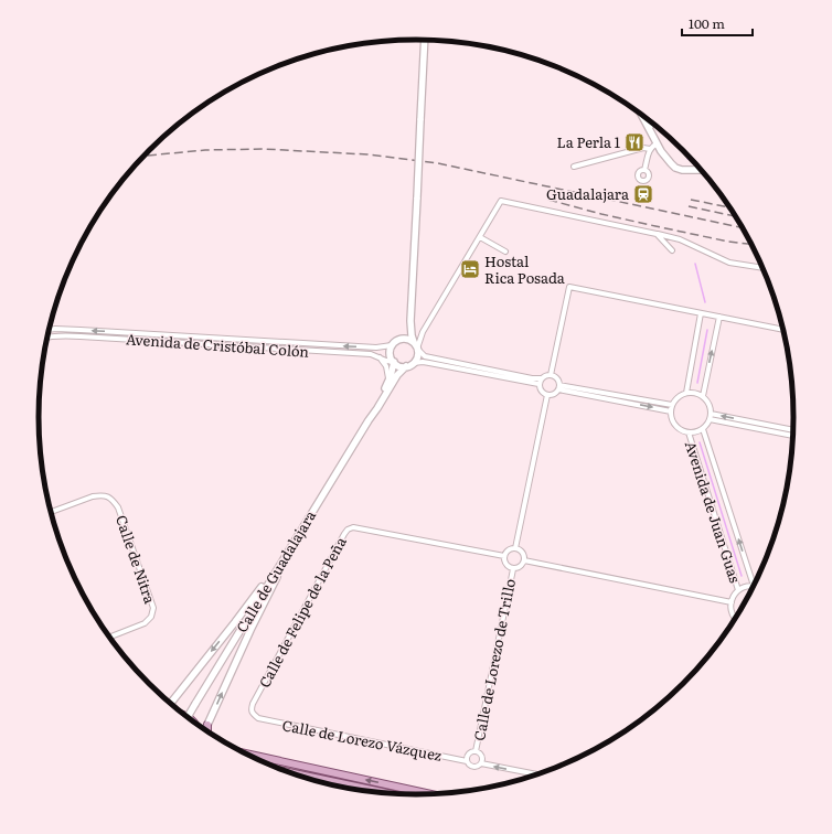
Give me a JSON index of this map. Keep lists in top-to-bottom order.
{
  "streets": {
    "main road": ["Calle de Guadalajara"],
    "street": [
      "Avenida de Cristóbal Colón",
      "Avenida de Juan Guas",
      "Calle de Nitra",
      "Calle de Felipe de la Peña",
      "Calle de Lorezo de Trillo",
      "Calle de Lorezo Vázquez"
    ]
  },
  "crossings": [
    ["Avenida de Cristóbal Colón", "Calle de Guadalajara"],
    ["Calle de Felipe de la Peña", "Calle de Lorezo de Trillo"],
    ["Calle de Felipe de la Peña", "Calle de Lorezo Vázquez"],
    ["Calle de Lorezo de Trillo", "Calle de Lorezo Vázquez"]
  ],
  "places": {
    "restaurant": ["La Perla 1"],
    "station": ["Guadalajara"],
    "hotel": ["Hostal Rica Posada"]
  },
  "scale_bar": "100 m"
}
